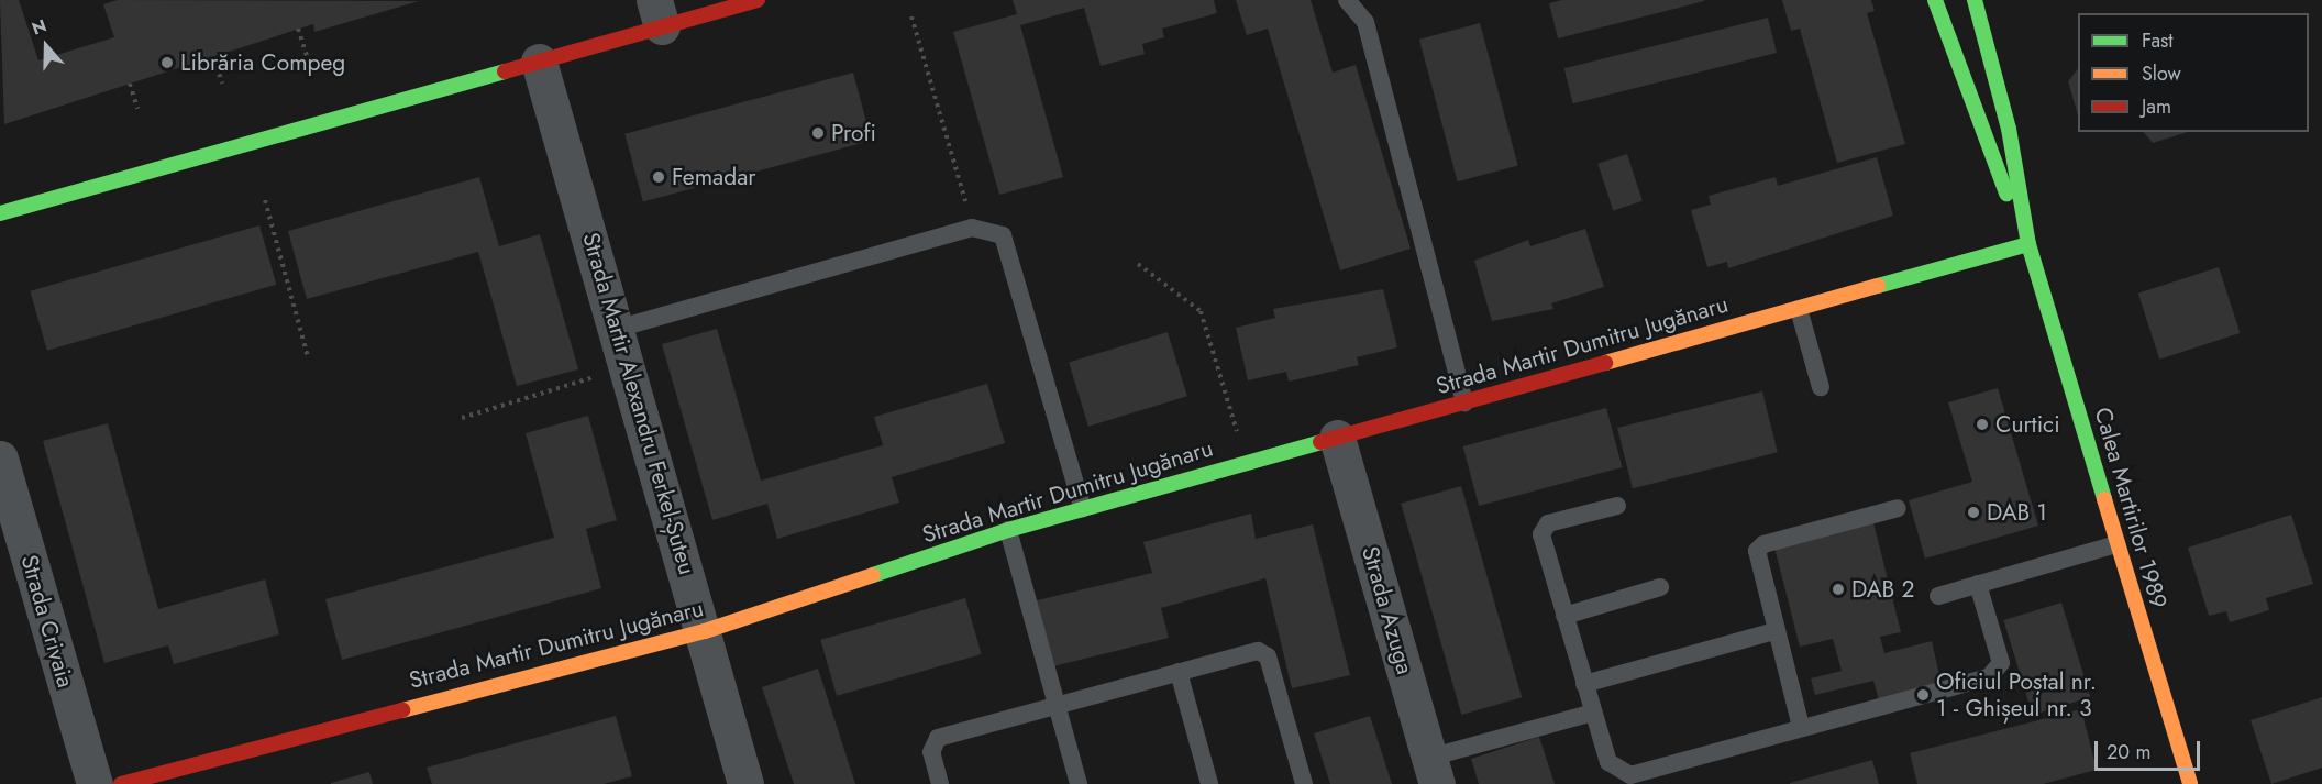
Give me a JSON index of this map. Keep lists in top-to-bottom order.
{
  "streets": {
    "street": [
      "Strada Martir Dumitru Jugănaru",
      "Strada Martir Alexandru Ferkel-Șuteu",
      "Calea Martirilor 1989",
      "Strada Azuga",
      "Strada Crivaia"
    ]
  },
  "crossings": [
    ["Strada Martir Dumitru Jugănaru", "Strada Martir Alexandru Ferkel-Șuteu"],
    ["Strada Martir Dumitru Jugănaru", "Calea Martirilor 1989"],
    ["Strada Martir Dumitru Jugănaru", "Strada Azuga"]
  ],
  "places": [
    "Librăria Compeg",
    "Profi",
    "Femadar",
    "Curtici",
    "DAB 1",
    "DAB 2",
    "Oficiul Poștal nr. 1 - Ghișeul nr. 3"
  ],
  "legend": ["Fast", "Slow", "Jam"],
  "scale_bar": "20 m",
  "north": "top"
}
